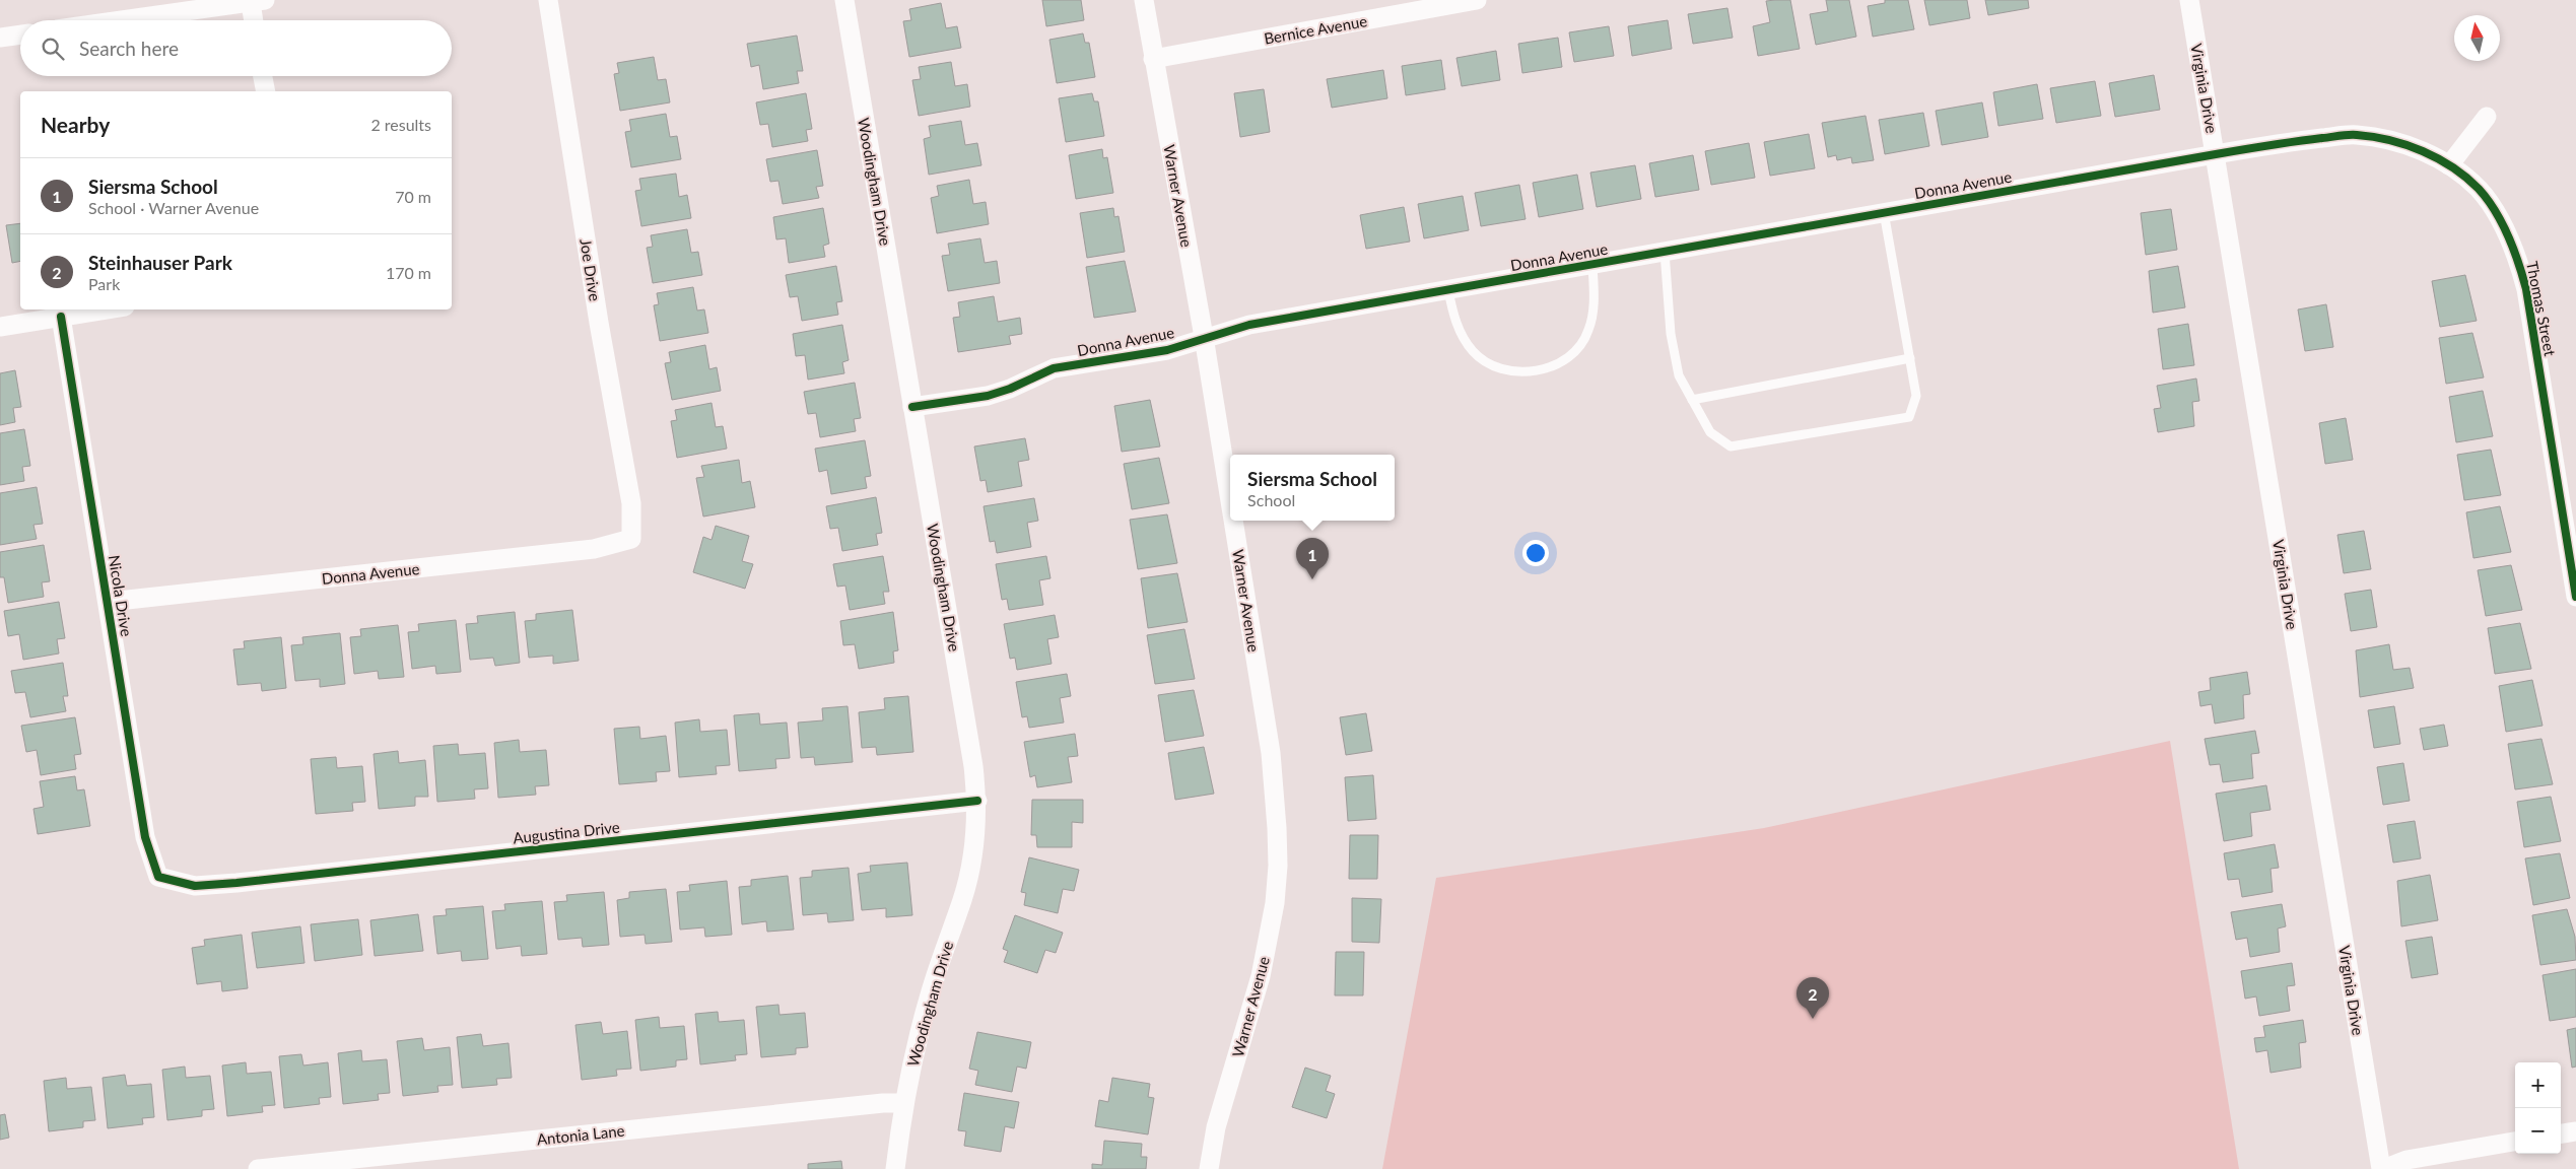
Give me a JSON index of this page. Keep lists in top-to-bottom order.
{
  "streets": {
    "street": [
      "Bernice Avenue",
      "Virginia Drive",
      "Woodingham Drive",
      "Donna Avenue",
      "Warner Avenue",
      "Joe Drive",
      "Thomas Street",
      "Nicola Drive",
      "Augustina Drive",
      "Antonia Lane"
    ]
  },
  "crossings": [
    ["Bernice Avenue", "Warner Avenue"],
    ["Virginia Drive", "Donna Avenue"],
    ["Virginia Drive", "Thomas Street"],
    ["Woodingham Drive", "Donna Avenue"],
    ["Woodingham Drive", "Augustina Drive"],
    ["Woodingham Drive", "Antonia Lane"],
    ["Donna Avenue", "Warner Avenue"],
    ["Donna Avenue", "Joe Drive"],
    ["Donna Avenue", "Thomas Street"],
    ["Donna Avenue", "Nicola Drive"],
    ["Nicola Drive", "Augustina Drive"]
  ],
  "north": "top",
  "page": {
    "search": "Search here",
    "heading": ["Nearby", "2 results"],
    "list": [
      {
        "mark": "1",
        "name": "Siersma School",
        "note": "School · Warner Avenue",
        "value": "70 m"
      },
      {
        "mark": "2",
        "name": "Steinhauser Park",
        "note": "Park",
        "value": "170 m"
      }
    ],
    "popup": ["Siersma School", "School"],
    "pins": ["1", "2"],
    "map_buttons": ["+", "−"]
  }
}
